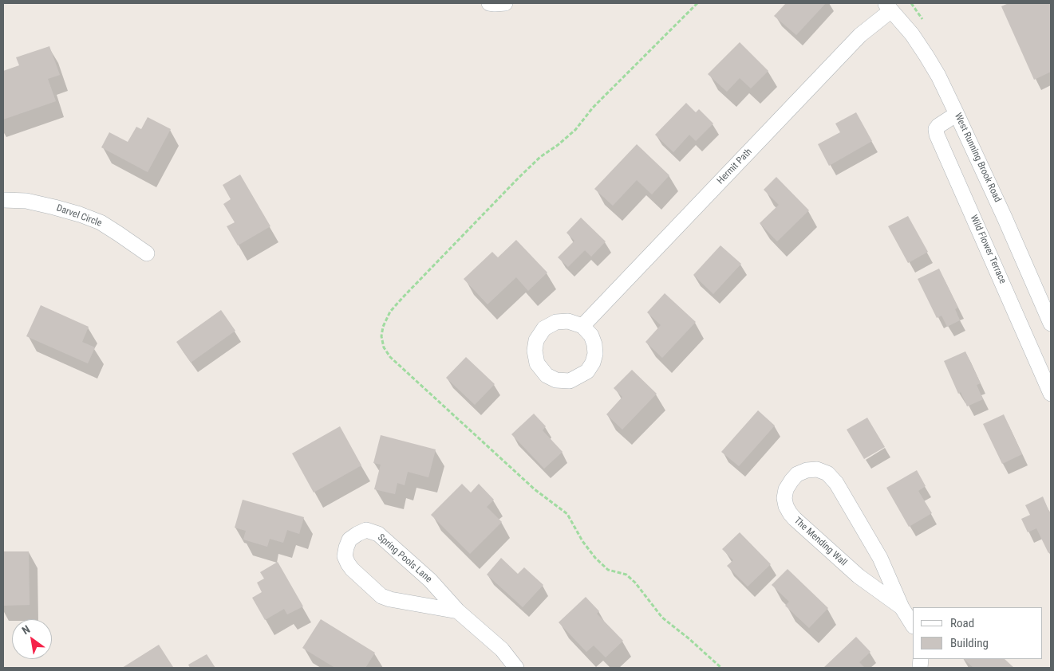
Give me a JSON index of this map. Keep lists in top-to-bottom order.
{
  "streets": {
    "street": [
      "West Running Brook Road",
      "Hermit Path",
      "Darvel Circle",
      "Wild Flower Terrace",
      "The Mending Wall",
      "Spring Pools Lane"
    ]
  },
  "crossings": [
    ["West Running Brook Road", "Hermit Path"],
    ["West Running Brook Road", "Wild Flower Terrace"]
  ],
  "legend": ["Road", "Building"],
  "north": "top left"
}
